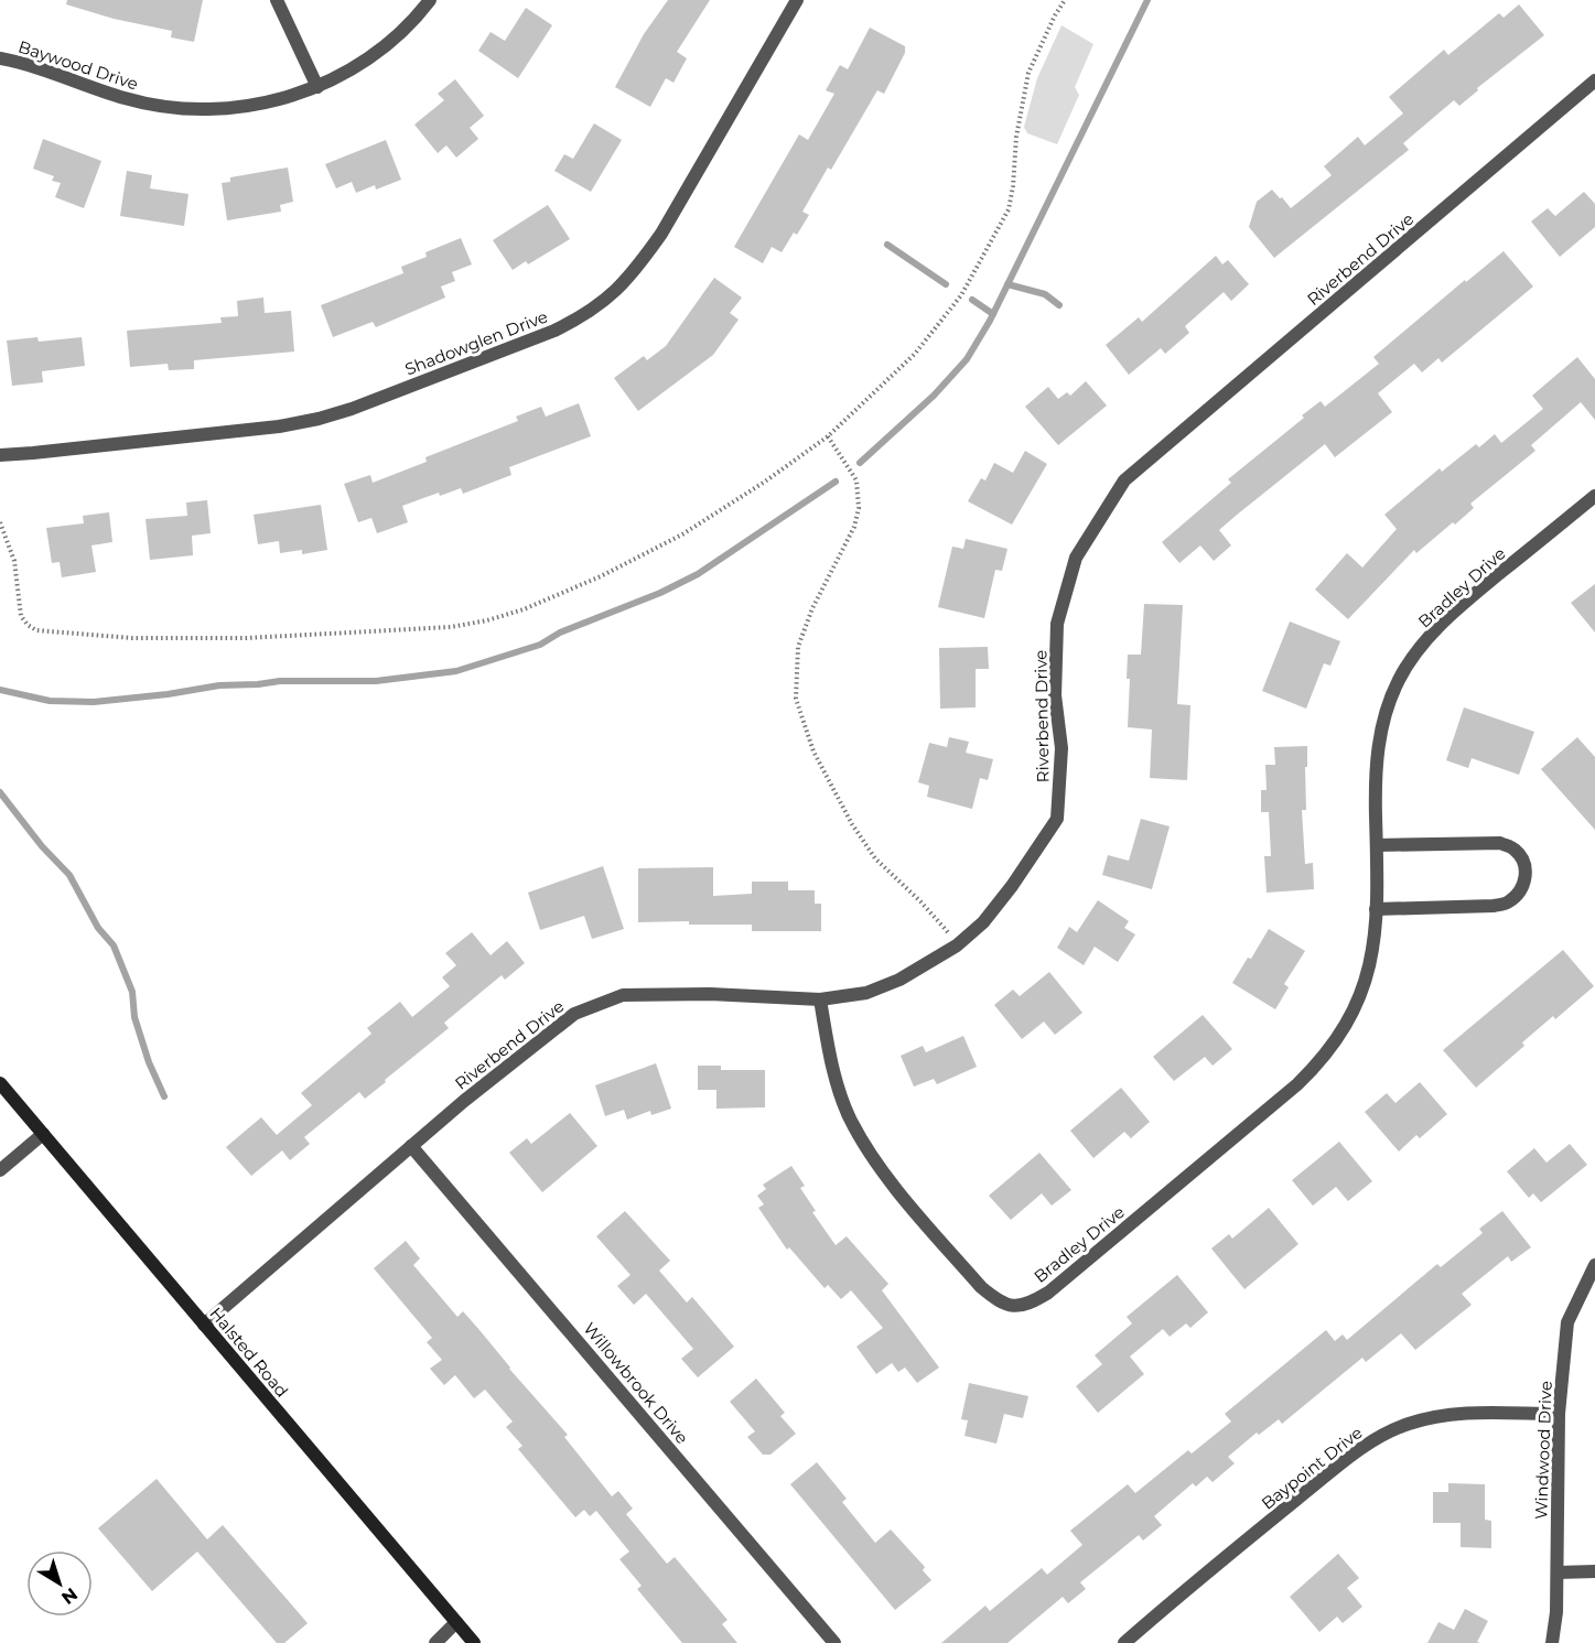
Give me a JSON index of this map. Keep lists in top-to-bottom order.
{
  "streets": {
    "street": [
      "Baywood Drive",
      "Riverbend Drive",
      "Shadowglen Drive",
      "Bradley Drive",
      "Halsted Road",
      "Willowbrook Drive",
      "Windwood Drive",
      "Baypoint Drive"
    ]
  },
  "crossings": [
    ["Riverbend Drive", "Bradley Drive"],
    ["Riverbend Drive", "Halsted Road"],
    ["Riverbend Drive", "Willowbrook Drive"],
    ["Windwood Drive", "Baypoint Drive"]
  ],
  "north": "bottom right"
}
